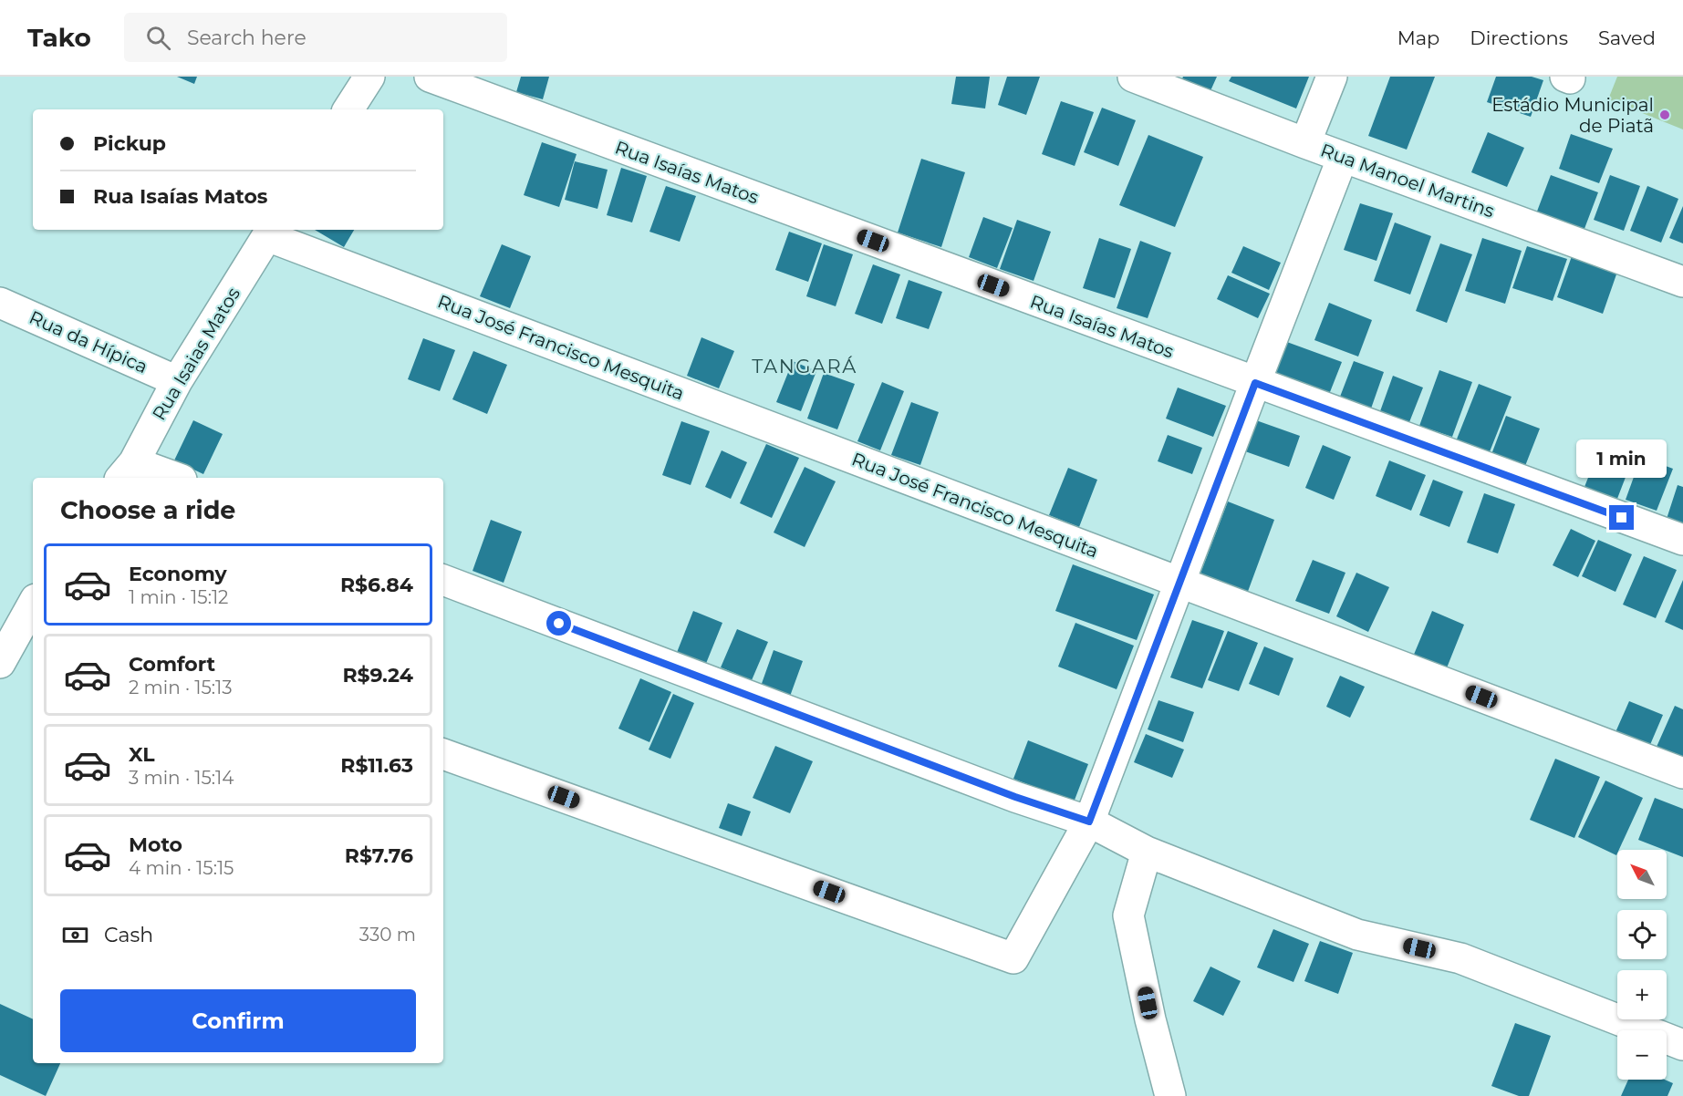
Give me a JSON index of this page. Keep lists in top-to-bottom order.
{
  "streets": {
    "street": [
      "Rua Isaías Matos",
      "Rua Manoel Martins",
      "Rua da Hípica",
      "Rua José Francisco Mesquita",
      "Rua Isaias Matos"
    ]
  },
  "crossings": [
    ["Rua da Hípica", "Rua Isaias Matos"],
    ["Rua José Francisco Mesquita", "Rua Isaias Matos"]
  ],
  "districts": ["TANGARÁ"],
  "places": ["Estádio Municipal de Piatã"],
  "north": "top left",
  "page": {
    "header": "Tako",
    "search": "Search here",
    "nav": ["Map", "Directions", "Saved"],
    "banner": ["Pickup", "Rua Isaías Matos"],
    "bubble": "1 min",
    "heading": "Choose a ride",
    "list": [
      {
        "name": "Economy",
        "note": "1 min · 15:12",
        "value": "R$6.84"
      },
      {
        "name": "Comfort",
        "note": "2 min · 15:13",
        "value": "R$9.24"
      },
      {
        "name": "XL",
        "note": "3 min · 15:14",
        "value": "R$11.63"
      },
      {
        "name": "Moto",
        "note": "4 min · 15:15",
        "value": "R$7.76"
      }
    ],
    "map_buttons": ["+", "−"],
    "pay": ["Cash", "330 m"],
    "buttons": "Confirm"
  }
}
